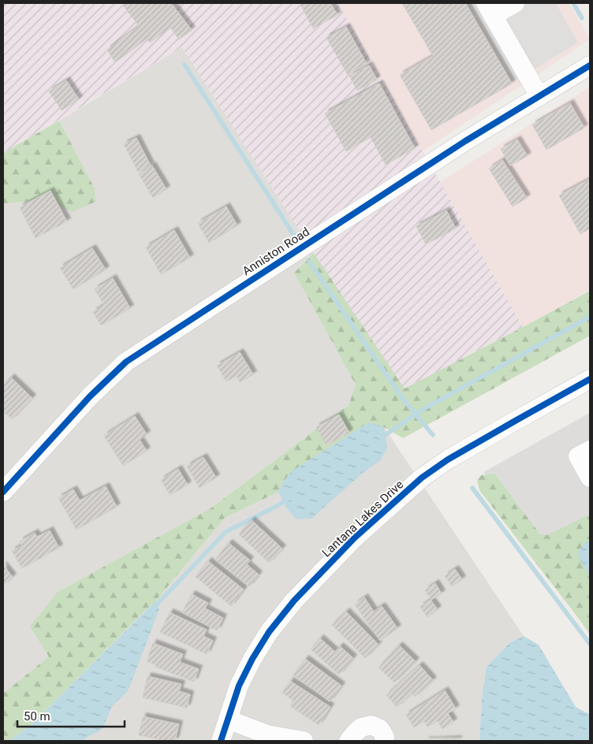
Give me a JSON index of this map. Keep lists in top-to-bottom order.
{
  "streets": {
    "street": ["Anniston Road", "Lantana Lakes Drive"]
  },
  "scale_bar": "50 m"
}
